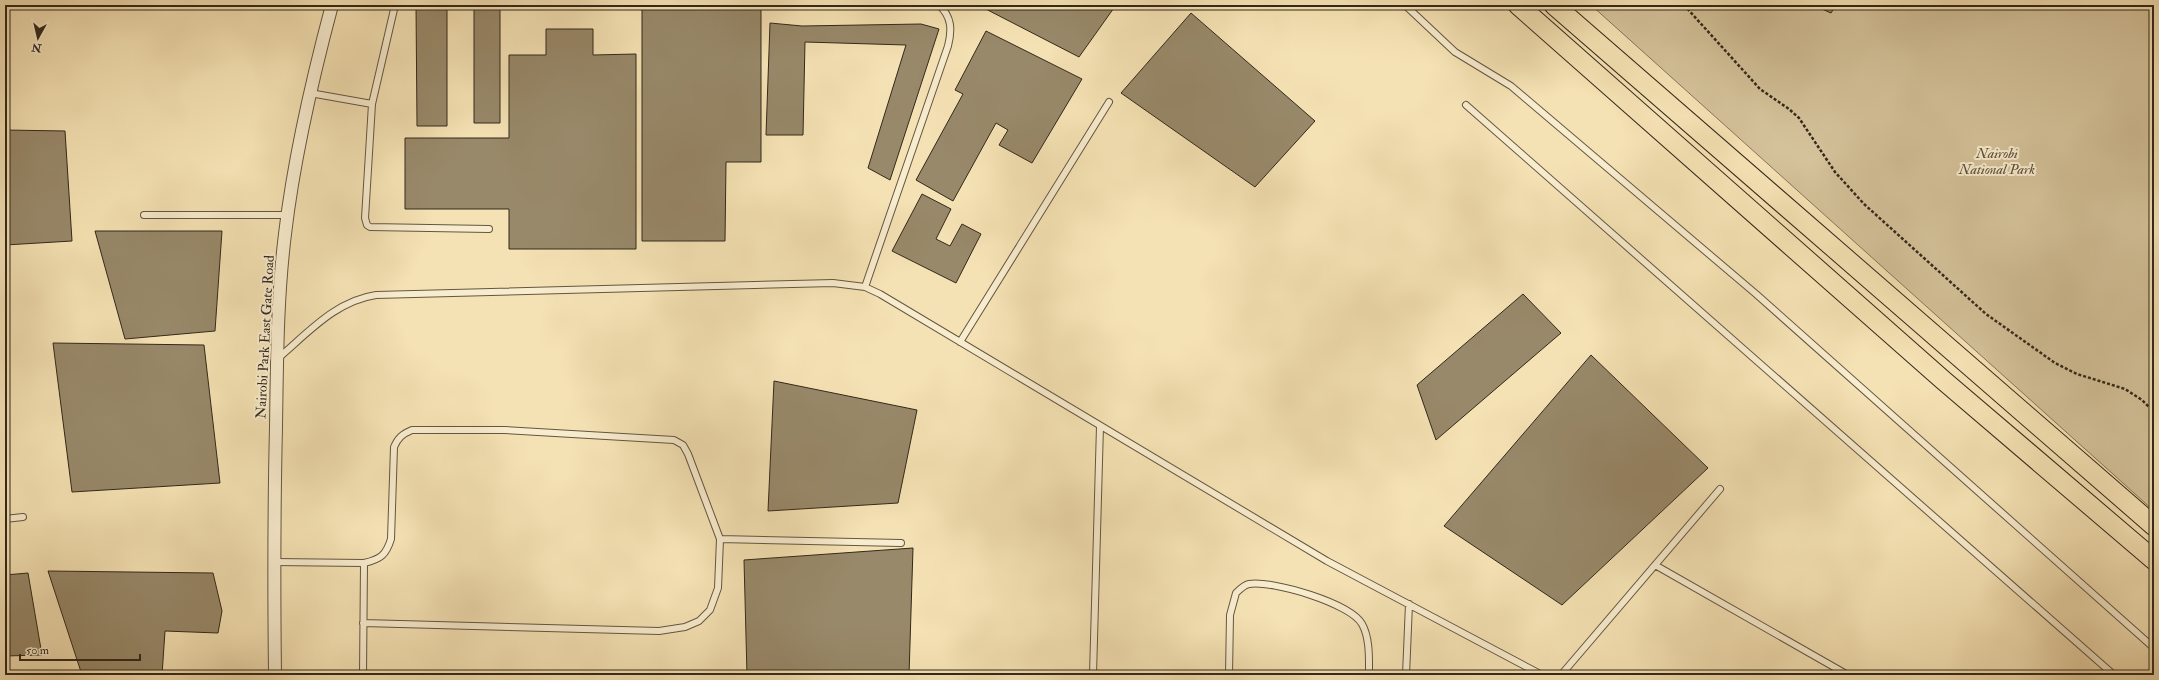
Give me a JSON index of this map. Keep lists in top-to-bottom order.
{
  "streets": {
    "street": ["Nairobi Park East Gate Road"]
  },
  "parks": ["Nairobi National Park"],
  "scale_bar": "50 m",
  "north": "bottom"
}
